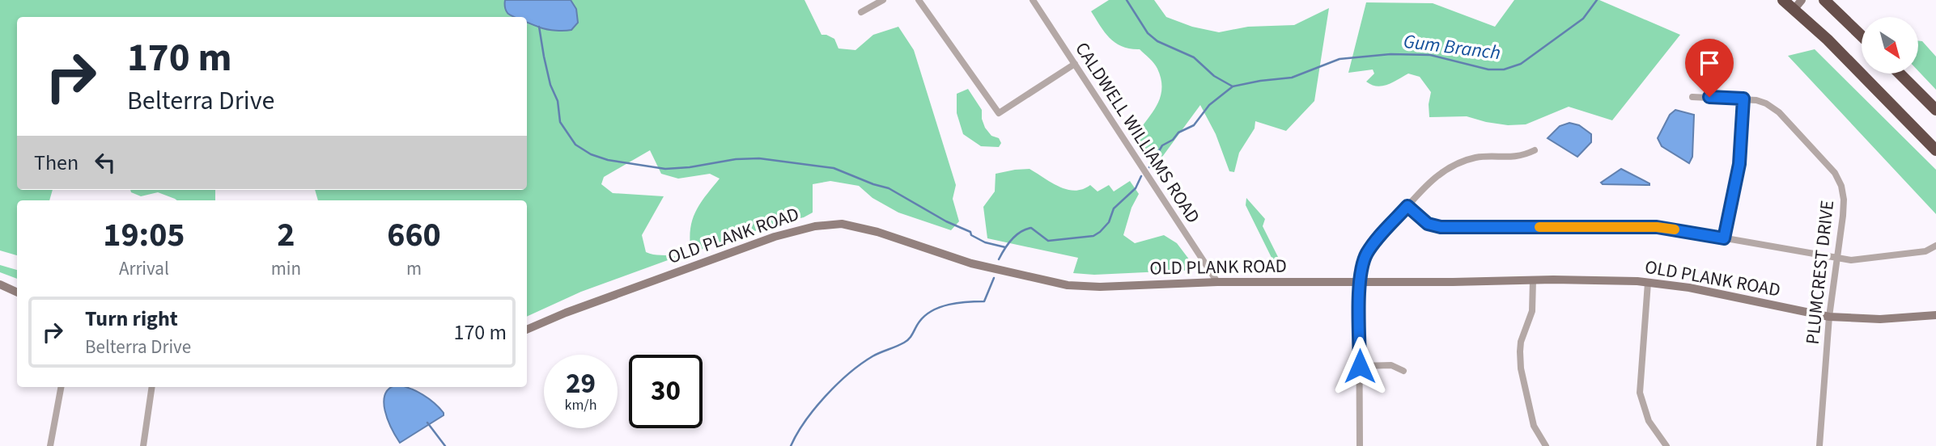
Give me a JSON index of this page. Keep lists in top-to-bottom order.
{
  "streets": {
    "street": ["CALDWELL WILLIAMS ROAD", "OLD PLANK ROAD", "PLUMCREST DRIVE"]
  },
  "crossings": [
    ["CALDWELL WILLIAMS ROAD", "OLD PLANK ROAD"],
    ["OLD PLANK ROAD", "PLUMCREST DRIVE"]
  ],
  "water": ["Gum Branch"],
  "north": "bottom right",
  "page": {
    "turn": ["170 m", "Belterra Drive"],
    "then": "Then",
    "eta": [
      "19:05",
      "Arrival",
      "2",
      "min",
      "660",
      "m"
    ],
    "list": [
      {
        "name": "Turn right",
        "note": "Belterra Drive",
        "value": "170 m"
      }
    ],
    "speed": "29 km/h",
    "limit": "30"
  }
}
